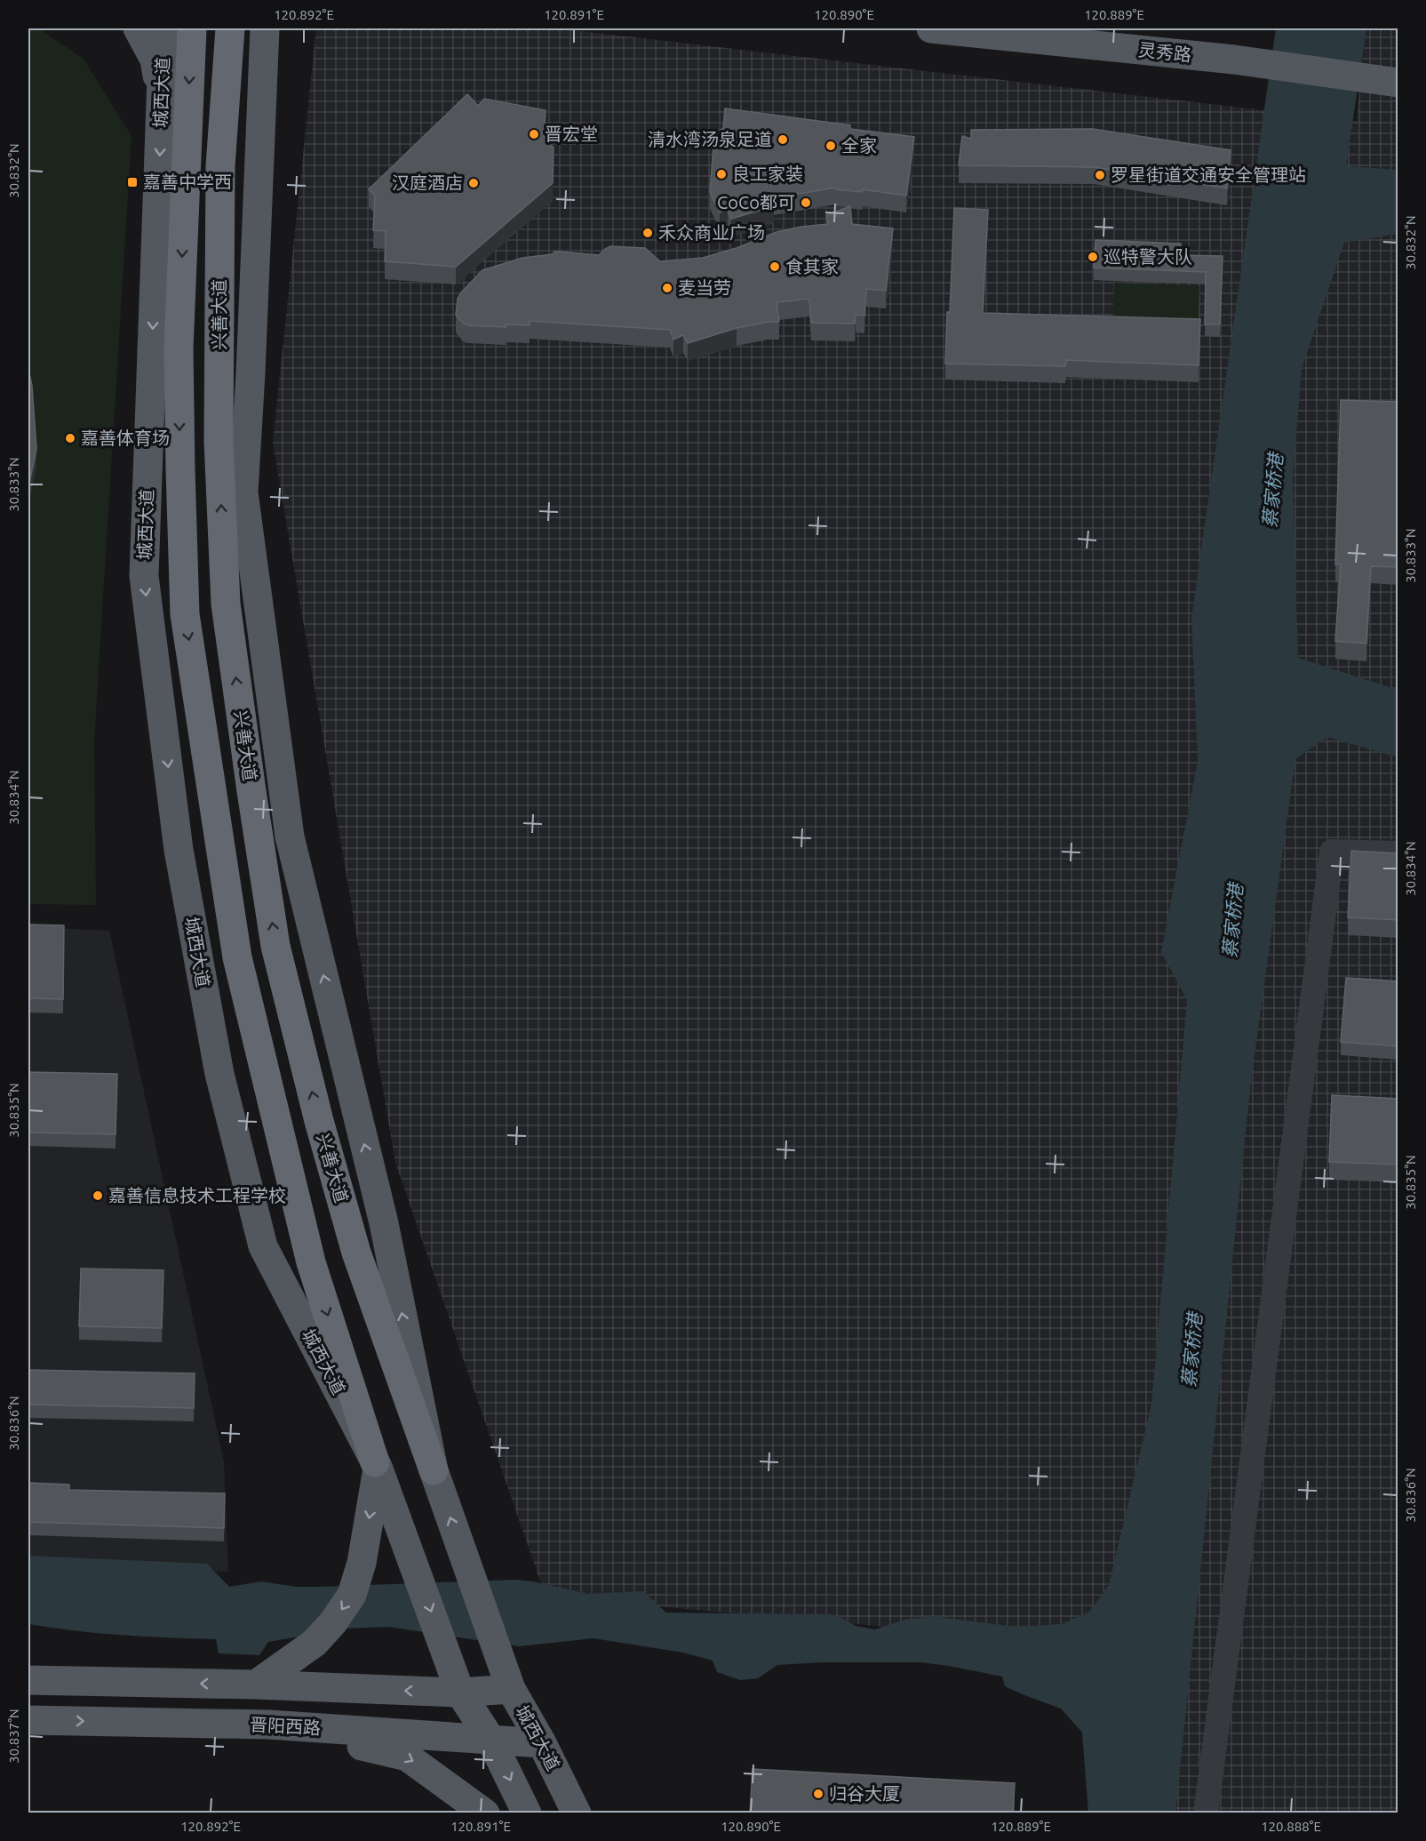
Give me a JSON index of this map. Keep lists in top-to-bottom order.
{
  "streets": {
    "highway": ["兴善大道"],
    "main road": ["灵秀路", "城西大道", "晋阳西路"]
  },
  "crossings": [
    ["城西大道", "兴善大道"],
    ["城西大道", "晋阳西路"]
  ],
  "water": ["蔡家桥港"],
  "places": {
    "other": [
      "晋宏堂",
      "清水湾汤泉足道",
      "全家",
      "良工家装",
      "罗星街道交通安全管理站",
      "汉庭酒店",
      "CoCo都可",
      "禾众商业广场",
      "巡特警大队",
      "食其家",
      "麦当劳",
      "嘉善体育场",
      "嘉善信息技术工程学校",
      "归谷大厦"
    ],
    "transit": ["嘉善中学西"]
  },
  "coordinates": [
    "120.892°E",
    "120.891°E",
    "120.890°E",
    "120.889°E",
    "30.832°N",
    "30.833°N",
    "30.834°N",
    "30.835°N",
    "30.836°N",
    "30.837°N",
    "120.888°E"
  ]
}
